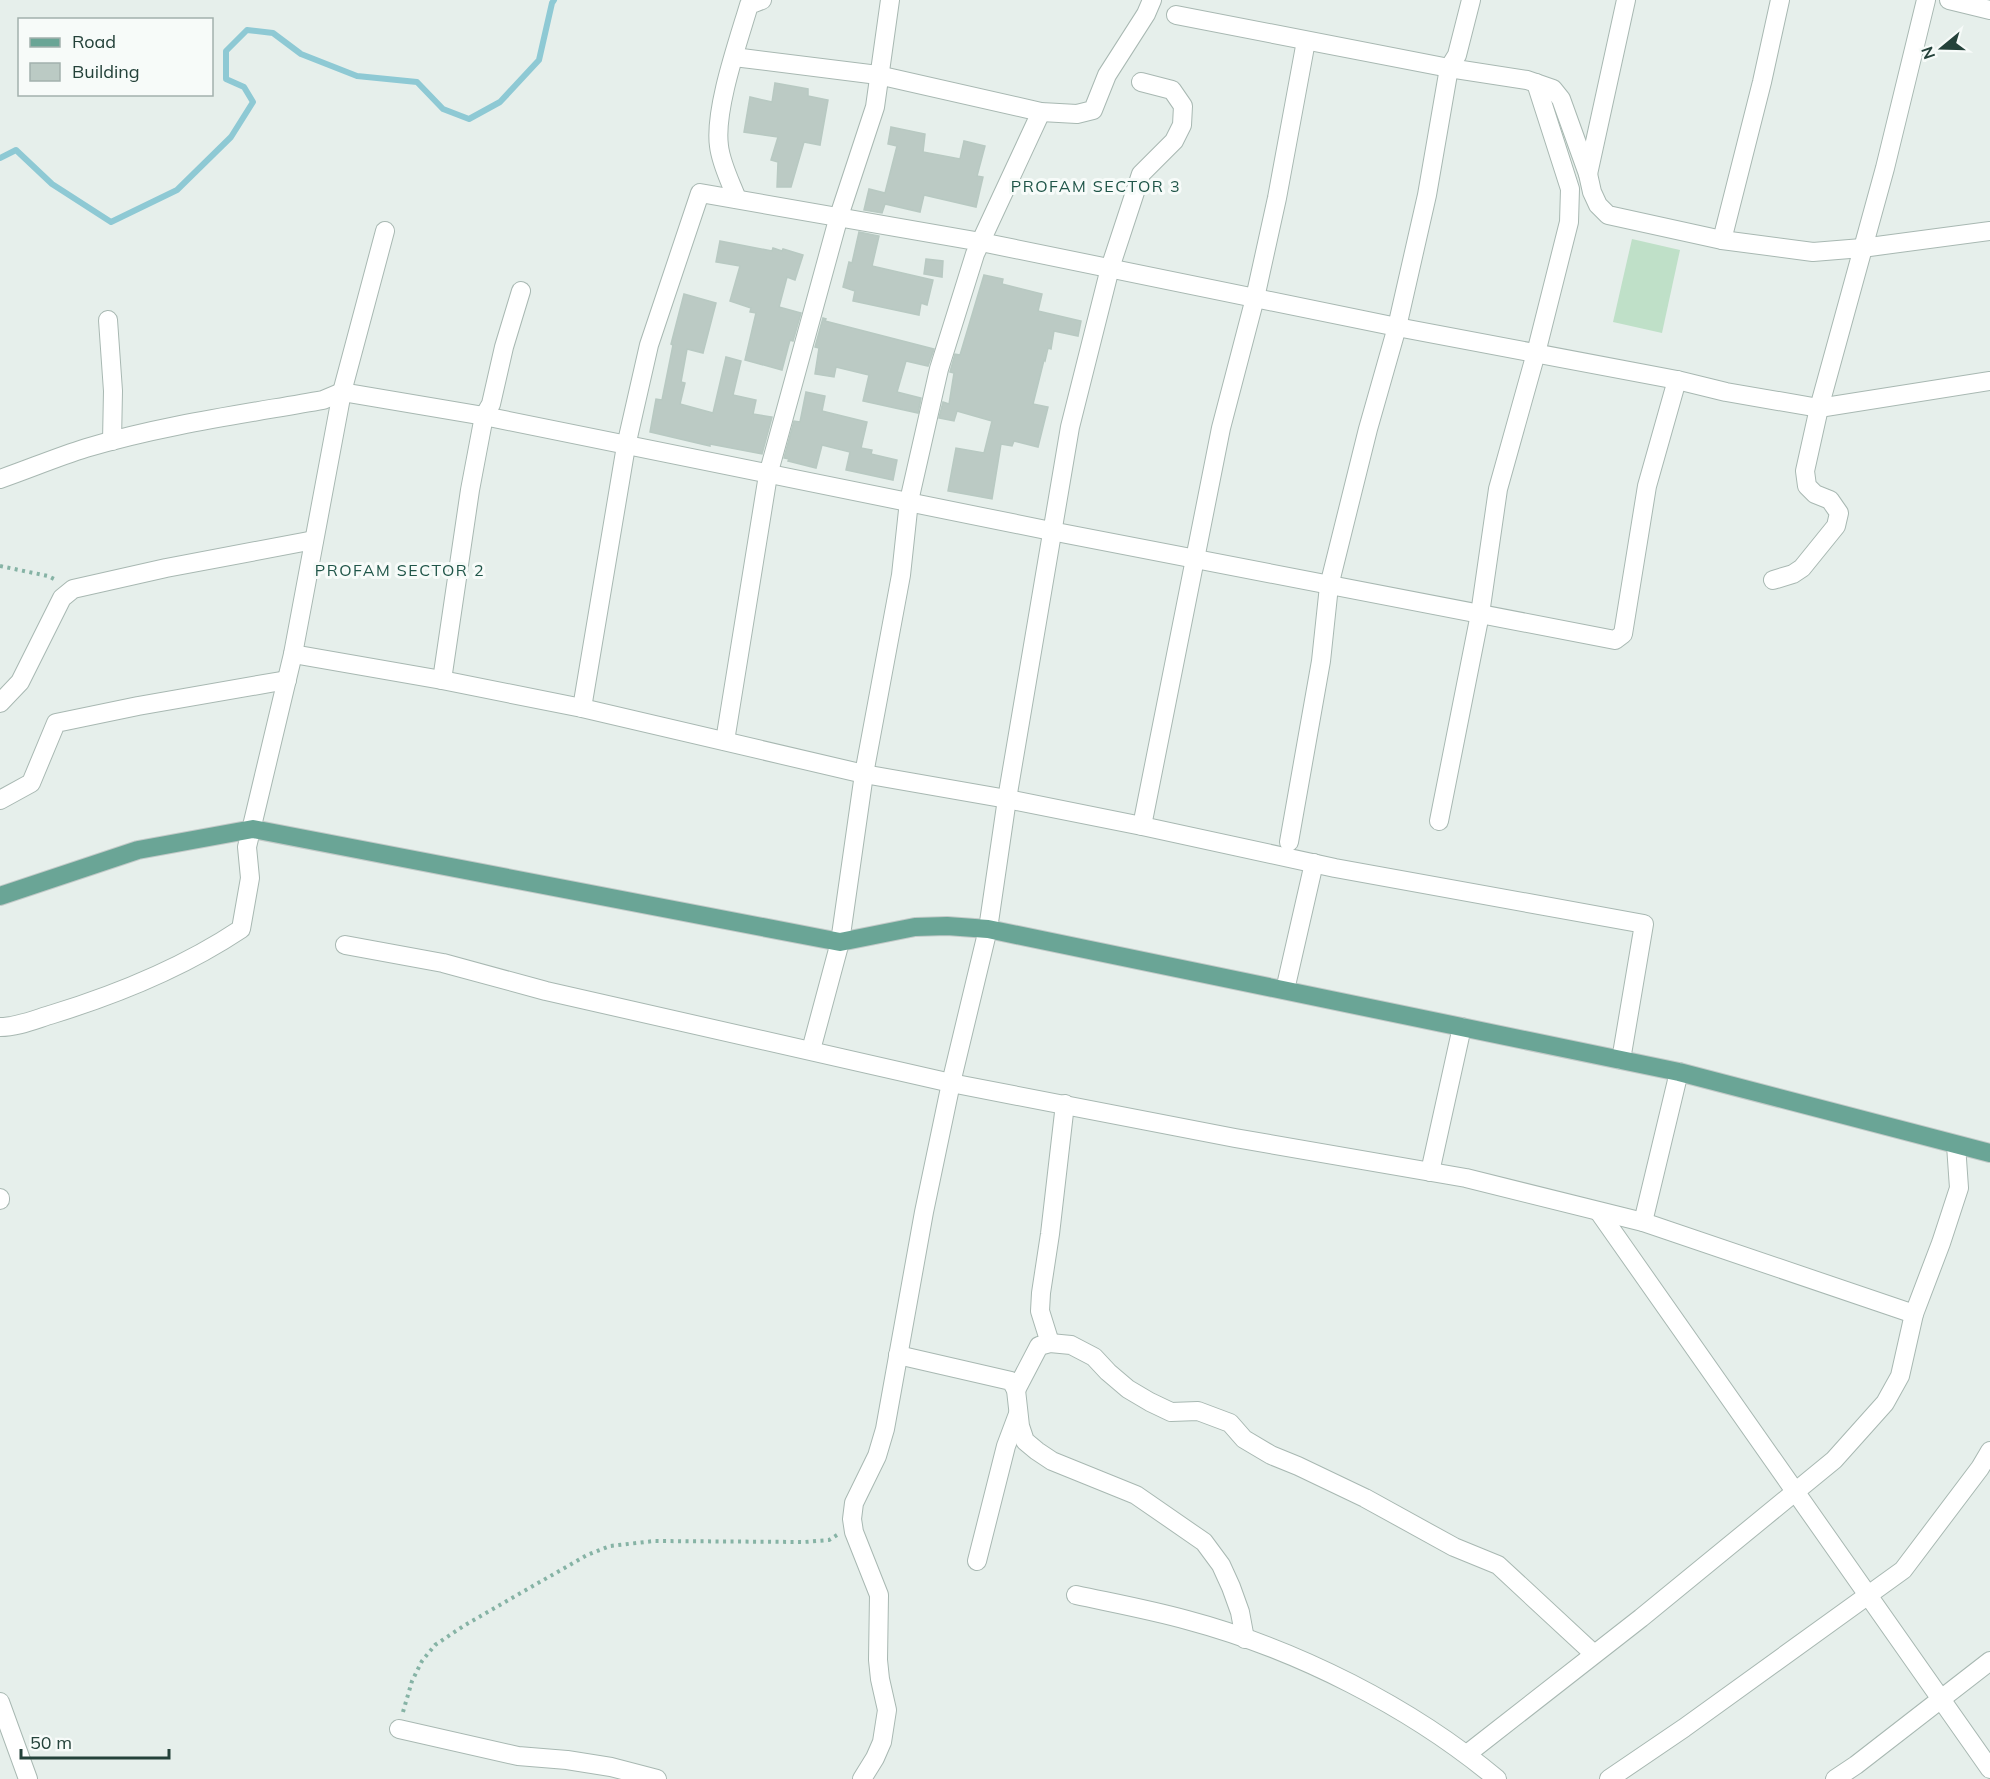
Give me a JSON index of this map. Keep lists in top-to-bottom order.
{
  "districts": ["PROFAM SECTOR 3", "PROFAM SECTOR 2"],
  "legend": ["Road", "Building"],
  "scale_bar": "50 m",
  "north": "left"
}
